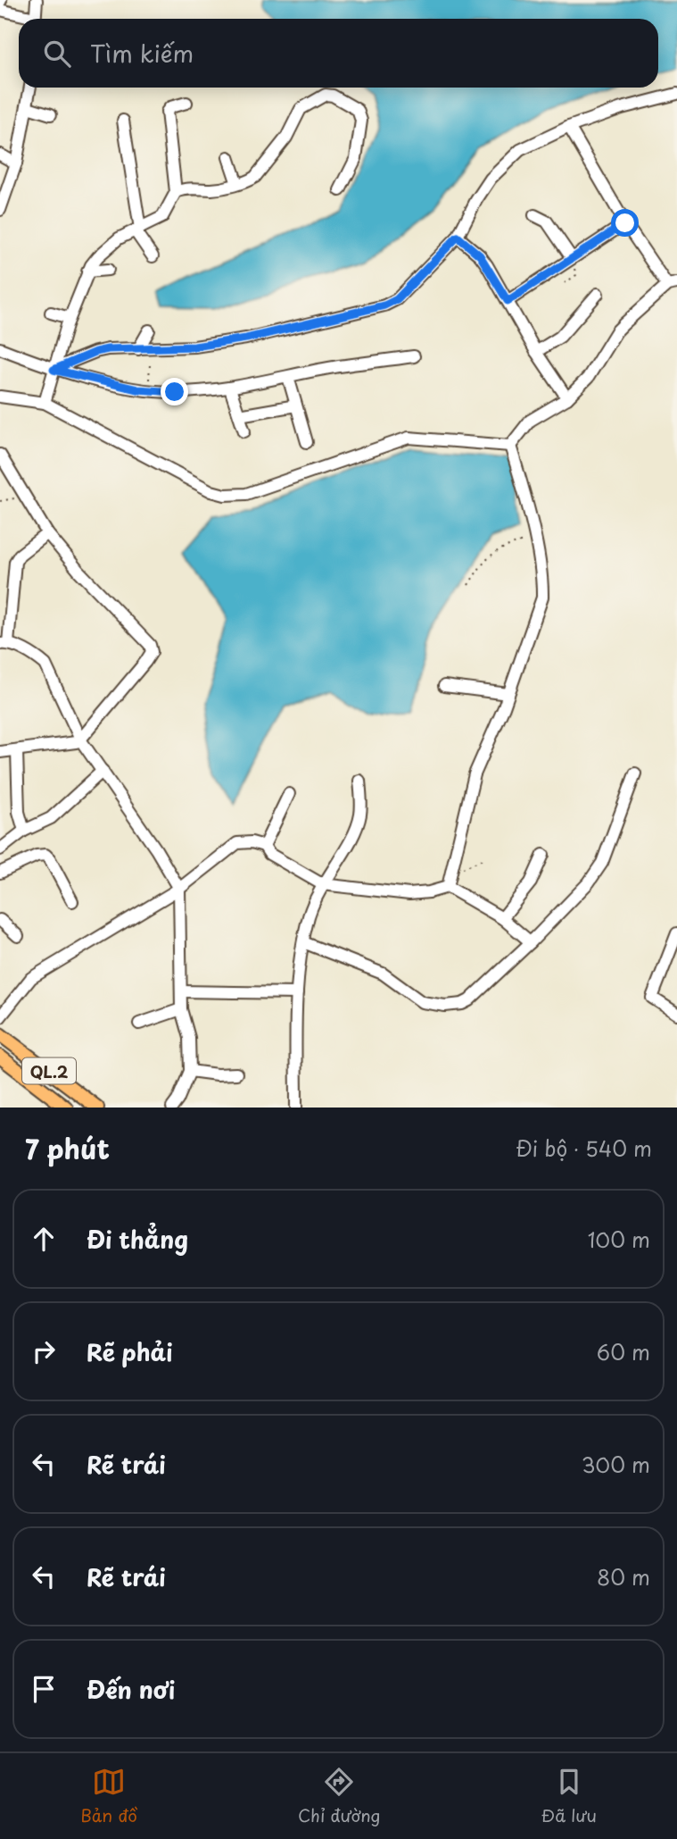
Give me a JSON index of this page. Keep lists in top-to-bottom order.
{
  "streets": {
    "main road": ["QL.2"]
  },
  "page": {
    "search": "Tìm kiếm",
    "heading": ["7 phút", "Đi bộ · 540 m"],
    "list": [
      ["Đi thẳng", "100 m"],
      ["Rẽ phải", "60 m"],
      ["Rẽ trái", "300 m"],
      ["Rẽ trái", "80 m"],
      "Đến nơi"
    ],
    "nav": ["Bản đồ", "Chỉ đường", "Đã lưu"]
  }
}
